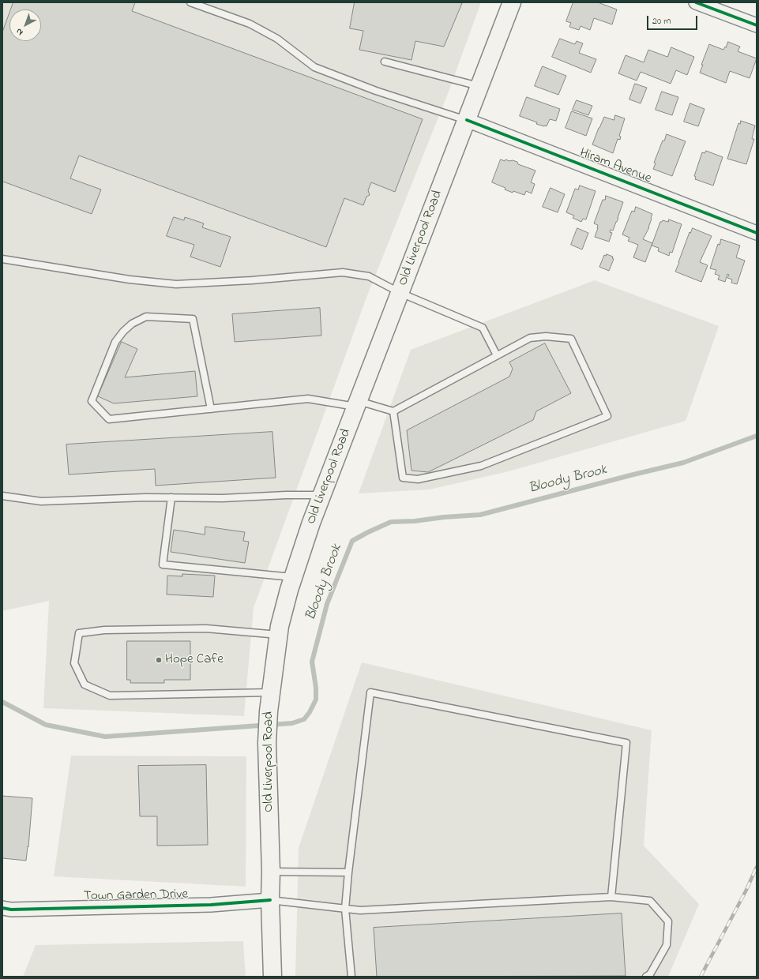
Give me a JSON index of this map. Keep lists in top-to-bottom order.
{
  "streets": {
    "main road": ["Old Liverpool Road"],
    "street": ["Hiram Avenue", "Town Garden Drive"]
  },
  "crossings": [
    ["Hiram Avenue", "Old Liverpool Road"],
    ["Old Liverpool Road", "Town Garden Drive"]
  ],
  "water": ["Bloody Brook"],
  "places": ["Hope Cafe"],
  "scale_bar": "20 m",
  "north": "bottom left"
}
